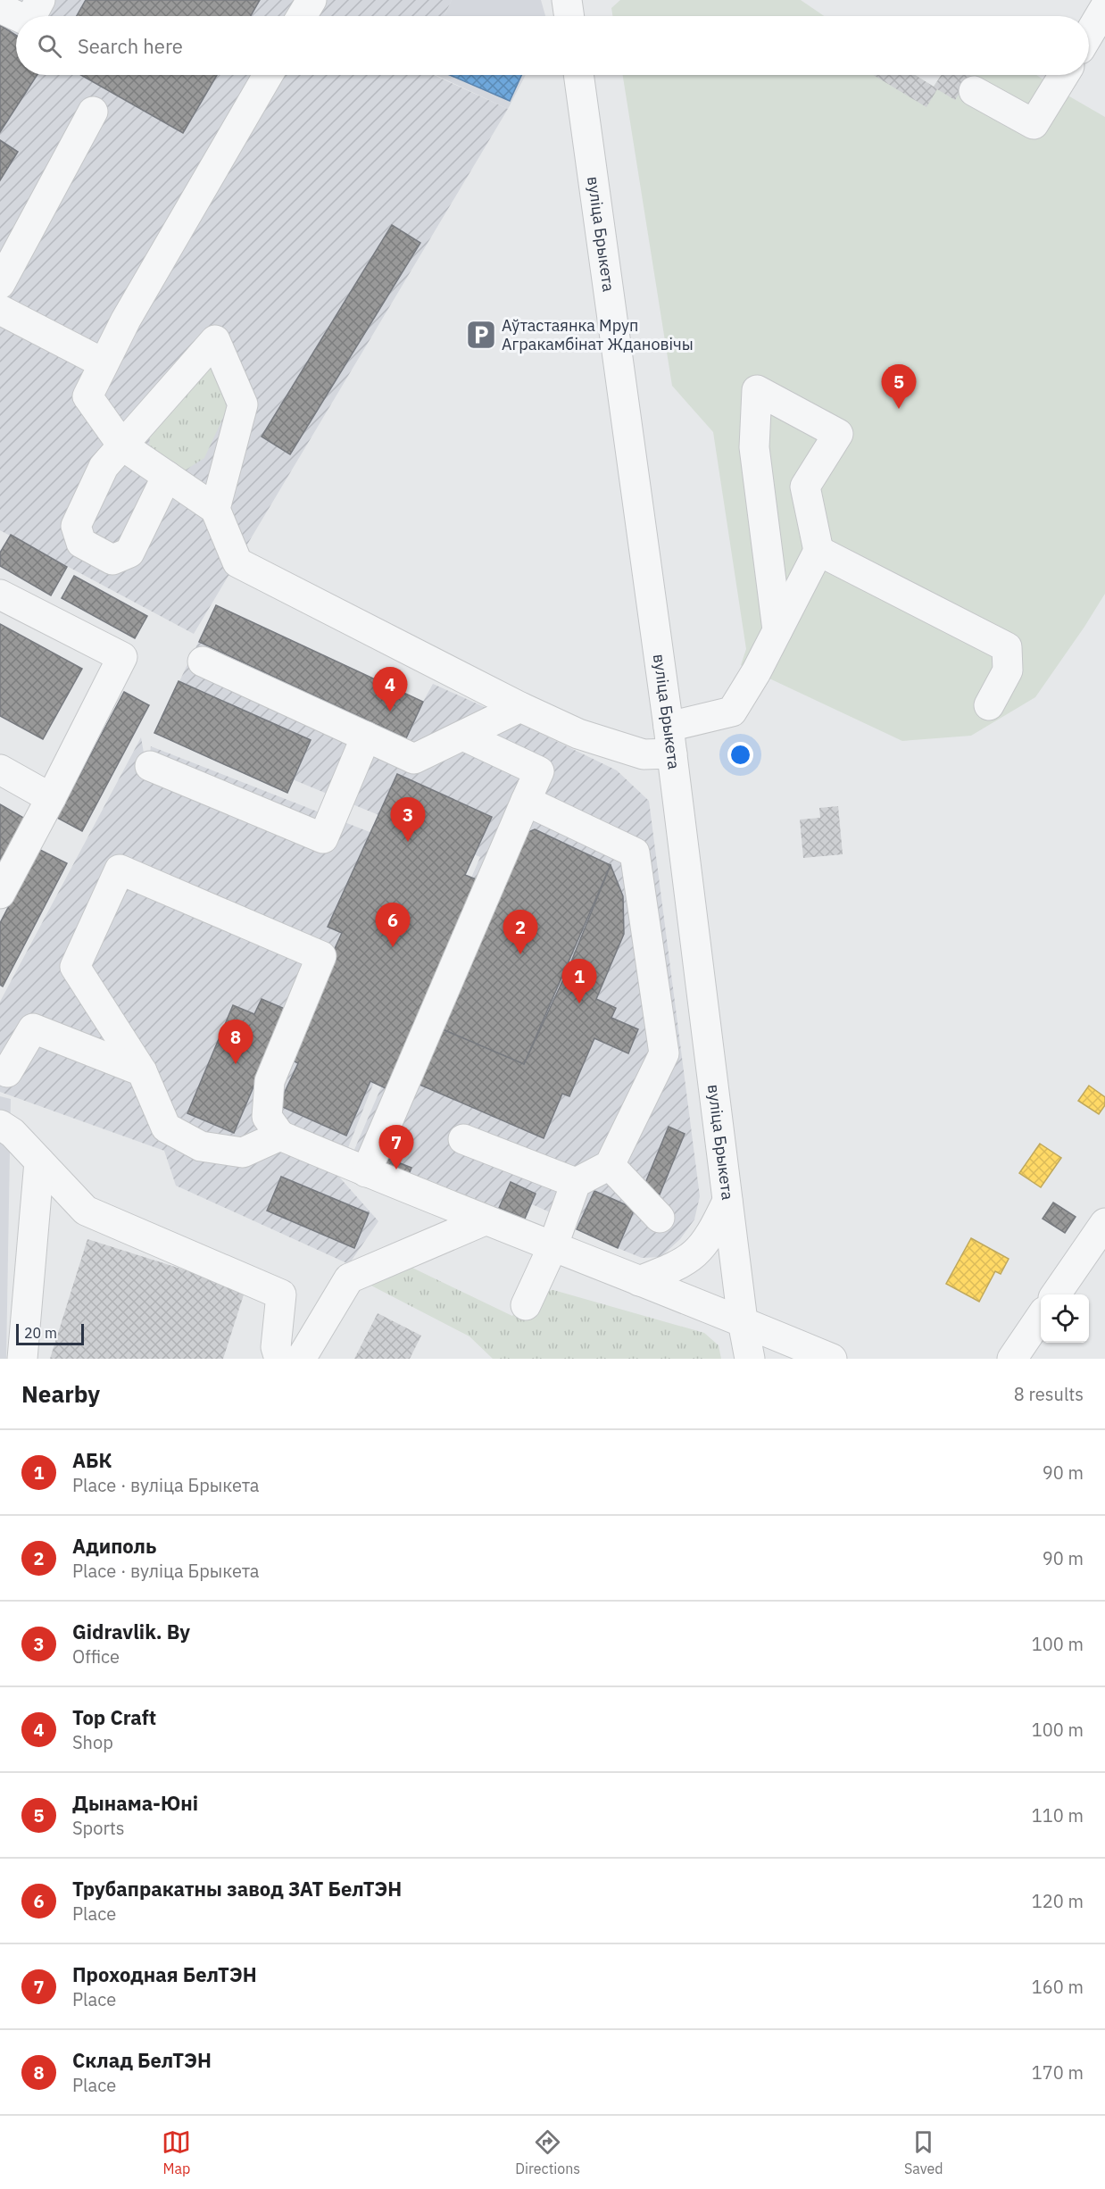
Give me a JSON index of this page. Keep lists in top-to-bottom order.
{
  "streets": {
    "street": ["вуліца Брыкета"]
  },
  "places": {
    "parking": ["Аўтастаянка Мруп Агракамбінат Ждановічы"]
  },
  "scale_bar": "20 m",
  "page": {
    "search": "Search here",
    "pins": [
      "5",
      "4",
      "3",
      "6",
      "2",
      "1",
      "8",
      "7"
    ],
    "scale": "20 m",
    "heading": ["Nearby", "8 results"],
    "list": [
      {
        "mark": "1",
        "name": "АБК",
        "note": "Place · вуліца Брыкета",
        "value": "90 m"
      },
      {
        "mark": "2",
        "name": "Адиполь",
        "note": "Place · вуліца Брыкета",
        "value": "90 m"
      },
      {
        "mark": "3",
        "name": "Gidravlik. By",
        "note": "Office",
        "value": "100 m"
      },
      {
        "mark": "4",
        "name": "Top Craft",
        "note": "Shop",
        "value": "100 m"
      },
      {
        "mark": "5",
        "name": "Дынама-Юні",
        "note": "Sports",
        "value": "110 m"
      },
      {
        "mark": "6",
        "name": "Трубапракатны завод ЗАТ БелТЭН",
        "note": "Place",
        "value": "120 m"
      },
      {
        "mark": "7",
        "name": "Проходная БелТЭН",
        "note": "Place",
        "value": "160 m"
      },
      {
        "mark": "8",
        "name": "Склад БелТЭН",
        "note": "Place",
        "value": "170 m"
      }
    ],
    "nav": ["Map", "Directions", "Saved"]
  }
}
